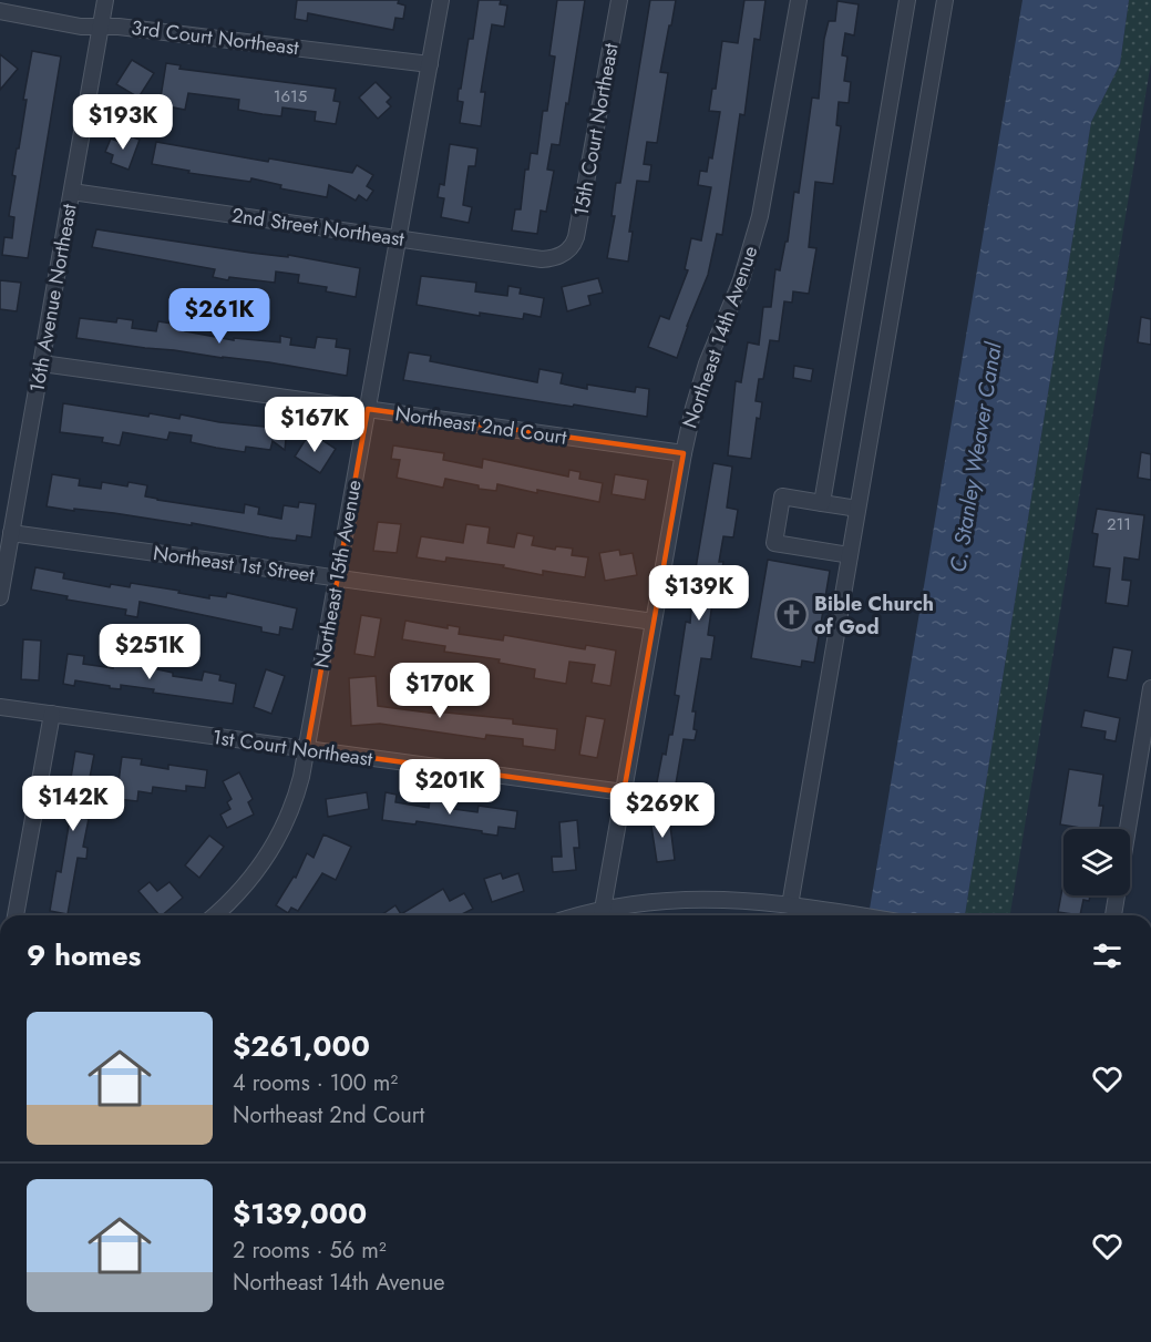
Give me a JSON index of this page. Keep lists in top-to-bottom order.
{
  "streets": {
    "street": [
      "3rd Court Northeast",
      "15th Court Northeast",
      "2nd Street Northeast",
      "16th Avenue Northeast",
      "Northeast 14th Avenue",
      "Northeast 2nd Court",
      "Northeast 1st Street",
      "Northeast 15th Avenue",
      "1st Court Northeast"
    ]
  },
  "crossings": [
    ["3rd Court Northeast", "16th Avenue Northeast"],
    ["3rd Court Northeast", "Northeast 15th Avenue"],
    ["15th Court Northeast", "2nd Street Northeast"],
    ["2nd Street Northeast", "16th Avenue Northeast"],
    ["2nd Street Northeast", "Northeast 15th Avenue"],
    ["16th Avenue Northeast", "Northeast 2nd Court"],
    ["16th Avenue Northeast", "Northeast 1st Street"],
    ["Northeast 14th Avenue", "Northeast 2nd Court"],
    ["Northeast 14th Avenue", "Northeast 1st Street"],
    ["Northeast 14th Avenue", "1st Court Northeast"],
    ["Northeast 2nd Court", "Northeast 15th Avenue"],
    ["Northeast 1st Street", "Northeast 15th Avenue"],
    ["Northeast 15th Avenue", "1st Court Northeast"]
  ],
  "water": ["C. Stanley Weaver Canal"],
  "places": {
    "church": ["Bible Church of God"]
  },
  "house_numbers": ["1615", "211"],
  "page": {
    "price": [
      "$193K",
      "$261K",
      "$167K",
      "$139K",
      "$251K",
      "$170K",
      "$201K",
      "$142K",
      "$269K"
    ],
    "heading": "9 homes",
    "list": [
      {
        "name": "$261,000",
        "note": "4 rooms · 100 m² · Northeast 2nd Court"
      },
      {
        "name": "$139,000",
        "note": "2 rooms · 56 m² · Northeast 14th Avenue"
      }
    ]
  }
}
